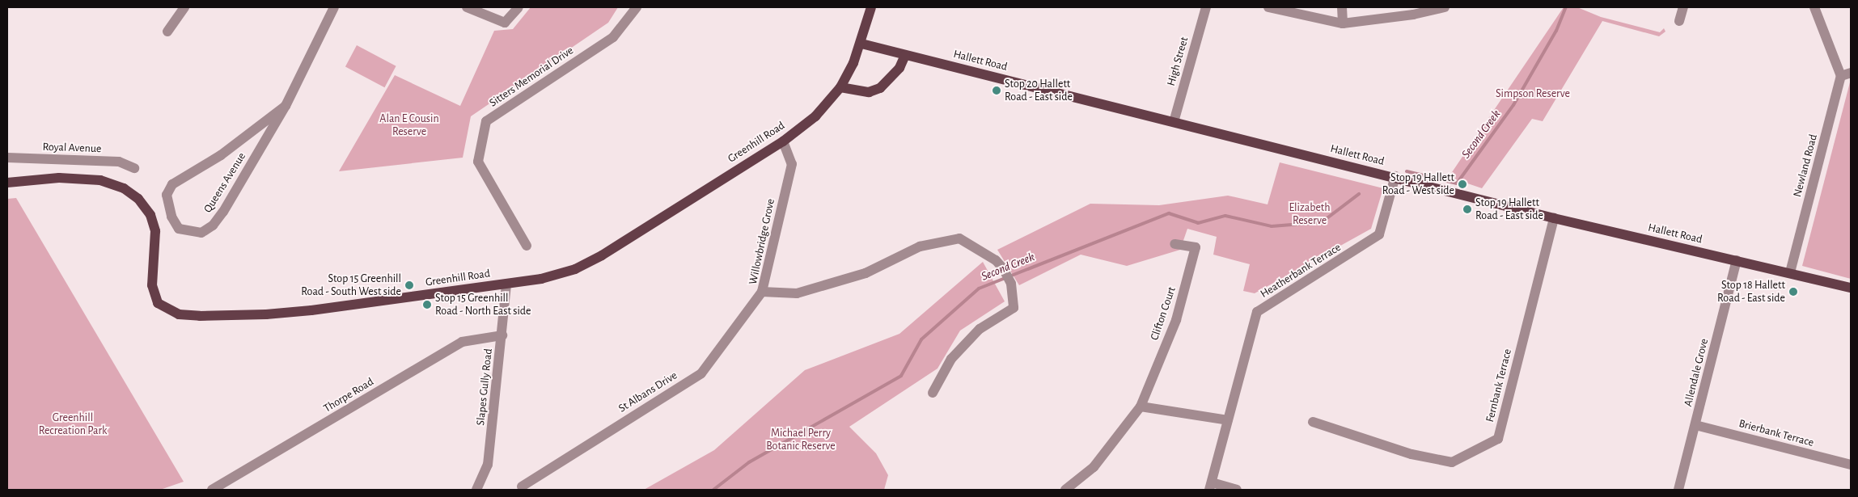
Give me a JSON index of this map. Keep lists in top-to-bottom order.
{
  "streets": {
    "main road": ["Hallett Road", "Greenhill Road"],
    "street": [
      "High Street",
      "Sitters Memorial Drive",
      "Royal Avenue",
      "Newland Road",
      "Queens Avenue",
      "Willowbridge Grove",
      "Heatherbank Terrace",
      "Clifton Court",
      "Allendale Grove",
      "Fernbank Terrace",
      "Slapes Gully Road",
      "St Albans Drive",
      "Thorpe Road",
      "Brierbank Terrace"
    ]
  },
  "crossings": [
    ["Hallett Road", "High Street"],
    ["Hallett Road", "Greenhill Road"],
    ["Hallett Road", "Newland Road"],
    ["Hallett Road", "Heatherbank Terrace"],
    ["Hallett Road", "Allendale Grove"],
    ["Hallett Road", "Fernbank Terrace"],
    ["Greenhill Road", "Willowbridge Grove"],
    ["Greenhill Road", "Slapes Gully Road"],
    ["Willowbridge Grove", "St Albans Drive"],
    ["Allendale Grove", "Brierbank Terrace"],
    ["Slapes Gully Road", "Thorpe Road"]
  ],
  "water": ["Second Creek"],
  "parks": [
    "Simpson Reserve",
    "Alan E Cousin Reserve",
    "Elizabeth Reserve",
    "Greenhill Recreation Park",
    "Michael Perry Botanic Reserve"
  ],
  "places": [
    "Stop 20 Hallett Road - East side",
    "Stop 19 Hallett Road - West side",
    "Stop 19 Hallett Road - East side",
    "Stop 15 Greenhill Road - South West side",
    "Stop 18 Hallett Road - East side",
    "Stop 15 Greenhill Road - North East side"
  ]
}
